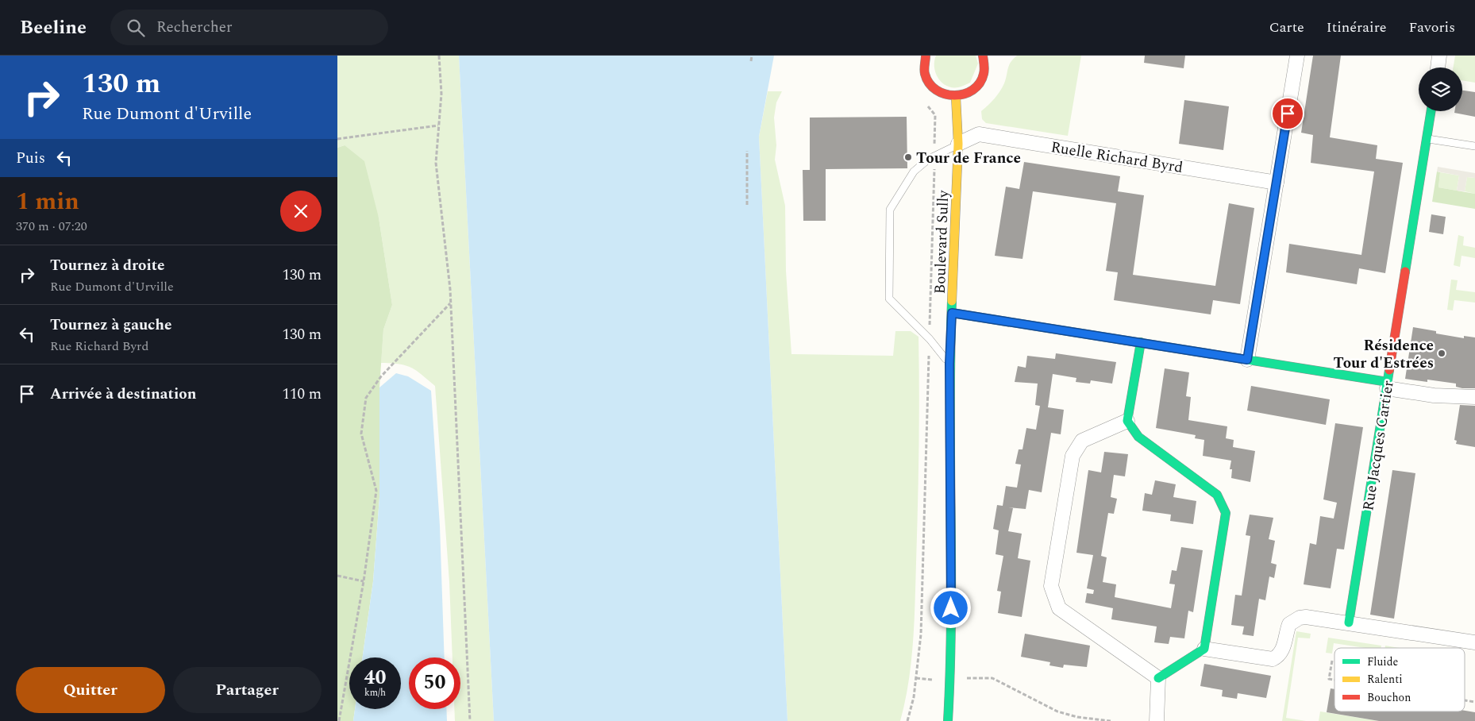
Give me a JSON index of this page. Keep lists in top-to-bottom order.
{
  "streets": {
    "street": ["Ruelle Richard Byrd", "Boulevard Sully", "Rue Jacques Cartier"]
  },
  "crossings": [
    ["Ruelle Richard Byrd", "Boulevard Sully"]
  ],
  "places": ["Tour de France", "Résidence Tour d'Estrées"],
  "legend": ["Fluide", "Ralenti", "Bouchon"],
  "page": {
    "header": "Beeline",
    "search": "Rechercher",
    "nav": ["Carte", "Itinéraire", "Favoris"],
    "turn": ["130 m", "Rue Dumont d'Urville"],
    "then": "Puis",
    "heading": ["1 min", "370 m · 07:20"],
    "list": [
      {
        "name": "Tournez à droite",
        "note": "Rue Dumont d'Urville",
        "value": "130 m"
      },
      {
        "name": "Tournez à gauche",
        "note": "Rue Richard Byrd",
        "value": "130 m"
      },
      {
        "name": "Arrivée à destination",
        "value": "110 m"
      }
    ],
    "speed": "40 km/h",
    "limit": "50",
    "buttons": ["Quitter", "Partager"]
  }
}
